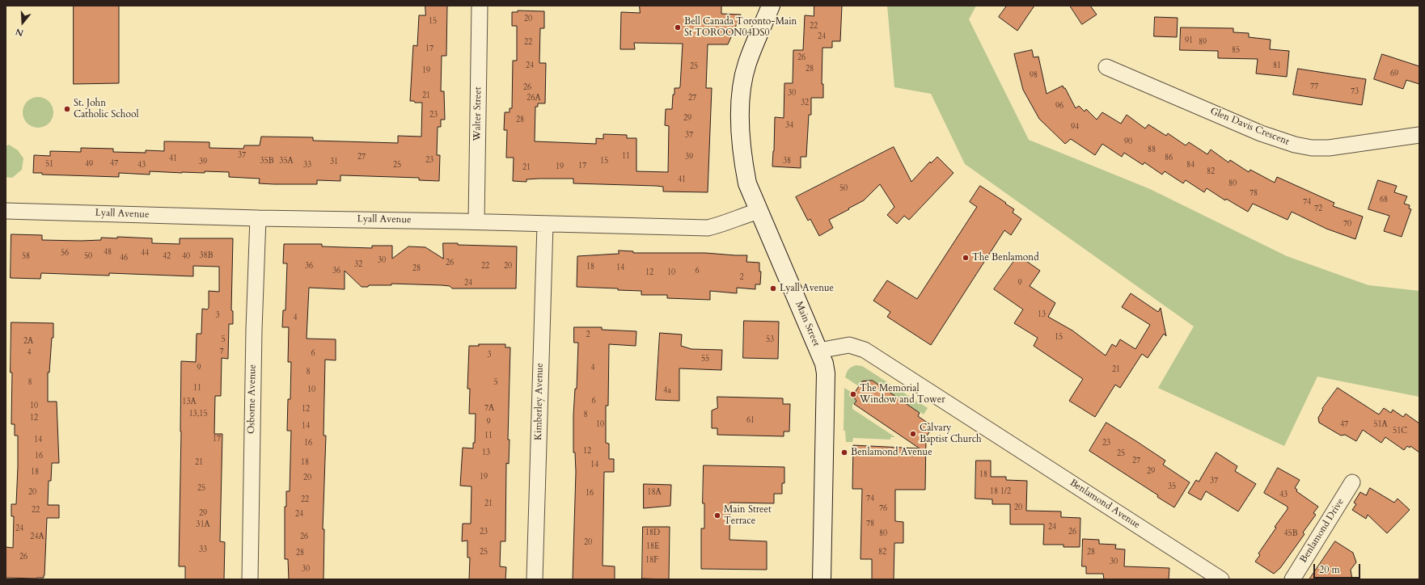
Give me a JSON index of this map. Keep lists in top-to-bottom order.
{
  "streets": {
    "street": [
      "Walter Street",
      "Glen Davis Crescent",
      "Lyall Avenue",
      "Main Street",
      "Osborne Avenue",
      "Kimberley Avenue",
      "Benlamond Avenue",
      "Benlamond Drive"
    ]
  },
  "crossings": [
    ["Walter Street", "Lyall Avenue"],
    ["Lyall Avenue", "Main Street"],
    ["Lyall Avenue", "Osborne Avenue"],
    ["Lyall Avenue", "Kimberley Avenue"],
    ["Main Street", "Benlamond Avenue"]
  ],
  "places": [
    "Bell Canada Toronto-Main St TOROON04DS0",
    "St. John Catholic School",
    "The Benlamond",
    "Lyall Avenue",
    "The Memorial Window and Tower",
    "Calvary Baptist Church",
    "Benlamond Avenue",
    "Main Street Terrace"
  ],
  "house_numbers": [
    "20",
    "15",
    "22",
    "24",
    "91",
    "22",
    "89",
    "17",
    "85",
    "26",
    "24",
    "81",
    "25",
    "28",
    "19",
    "69",
    "98",
    "77",
    "26",
    "73",
    "30",
    "21",
    "26A",
    "27",
    "32",
    "96",
    "23",
    "29",
    "28",
    "34",
    "94",
    "37",
    "90",
    "88",
    "37",
    "11",
    "27",
    "39",
    "86",
    "41",
    "23",
    "35B",
    "35A",
    "15",
    "38",
    "39",
    "31",
    "47",
    "51",
    "49",
    "43",
    "33",
    "25",
    "84",
    "17",
    "19",
    "21",
    "82",
    "41",
    "80",
    "50",
    "78",
    "68",
    "74",
    "72",
    "70",
    "48",
    "56",
    "44",
    "38B",
    "58",
    "50",
    "42",
    "40",
    "46",
    "30",
    "26",
    "32",
    "36",
    "22",
    "20",
    "18",
    "14",
    "28",
    "36",
    "6",
    "12",
    "10",
    "2",
    "24",
    "9",
    "13",
    "3",
    "4",
    "2",
    "15",
    "5",
    "53",
    "2A",
    "7",
    "4",
    "6",
    "3",
    "55",
    "9",
    "4",
    "21",
    "8",
    "8",
    "5",
    "11",
    "10",
    "4a",
    "6",
    "13A",
    "10",
    "7A",
    "12",
    "13,15",
    "8",
    "12",
    "61",
    "9",
    "10",
    "47",
    "51A",
    "14",
    "51C",
    "11",
    "17",
    "14",
    "16",
    "23",
    "12",
    "13",
    "25",
    "16",
    "27",
    "21",
    "18",
    "14",
    "29",
    "18",
    "18",
    "19",
    "20",
    "37",
    "35",
    "25",
    "18 1/2",
    "20",
    "18A",
    "16",
    "43",
    "74",
    "22",
    "21",
    "20",
    "76",
    "22",
    "29",
    "24",
    "78",
    "31A",
    "24",
    "24",
    "23",
    "26",
    "18D",
    "80",
    "45B",
    "24A",
    "26",
    "20",
    "18E",
    "33",
    "25",
    "82",
    "28",
    "28",
    "26",
    "18F",
    "30",
    "30"
  ],
  "scale_bar": "20 m",
  "north": "bottom"
}
